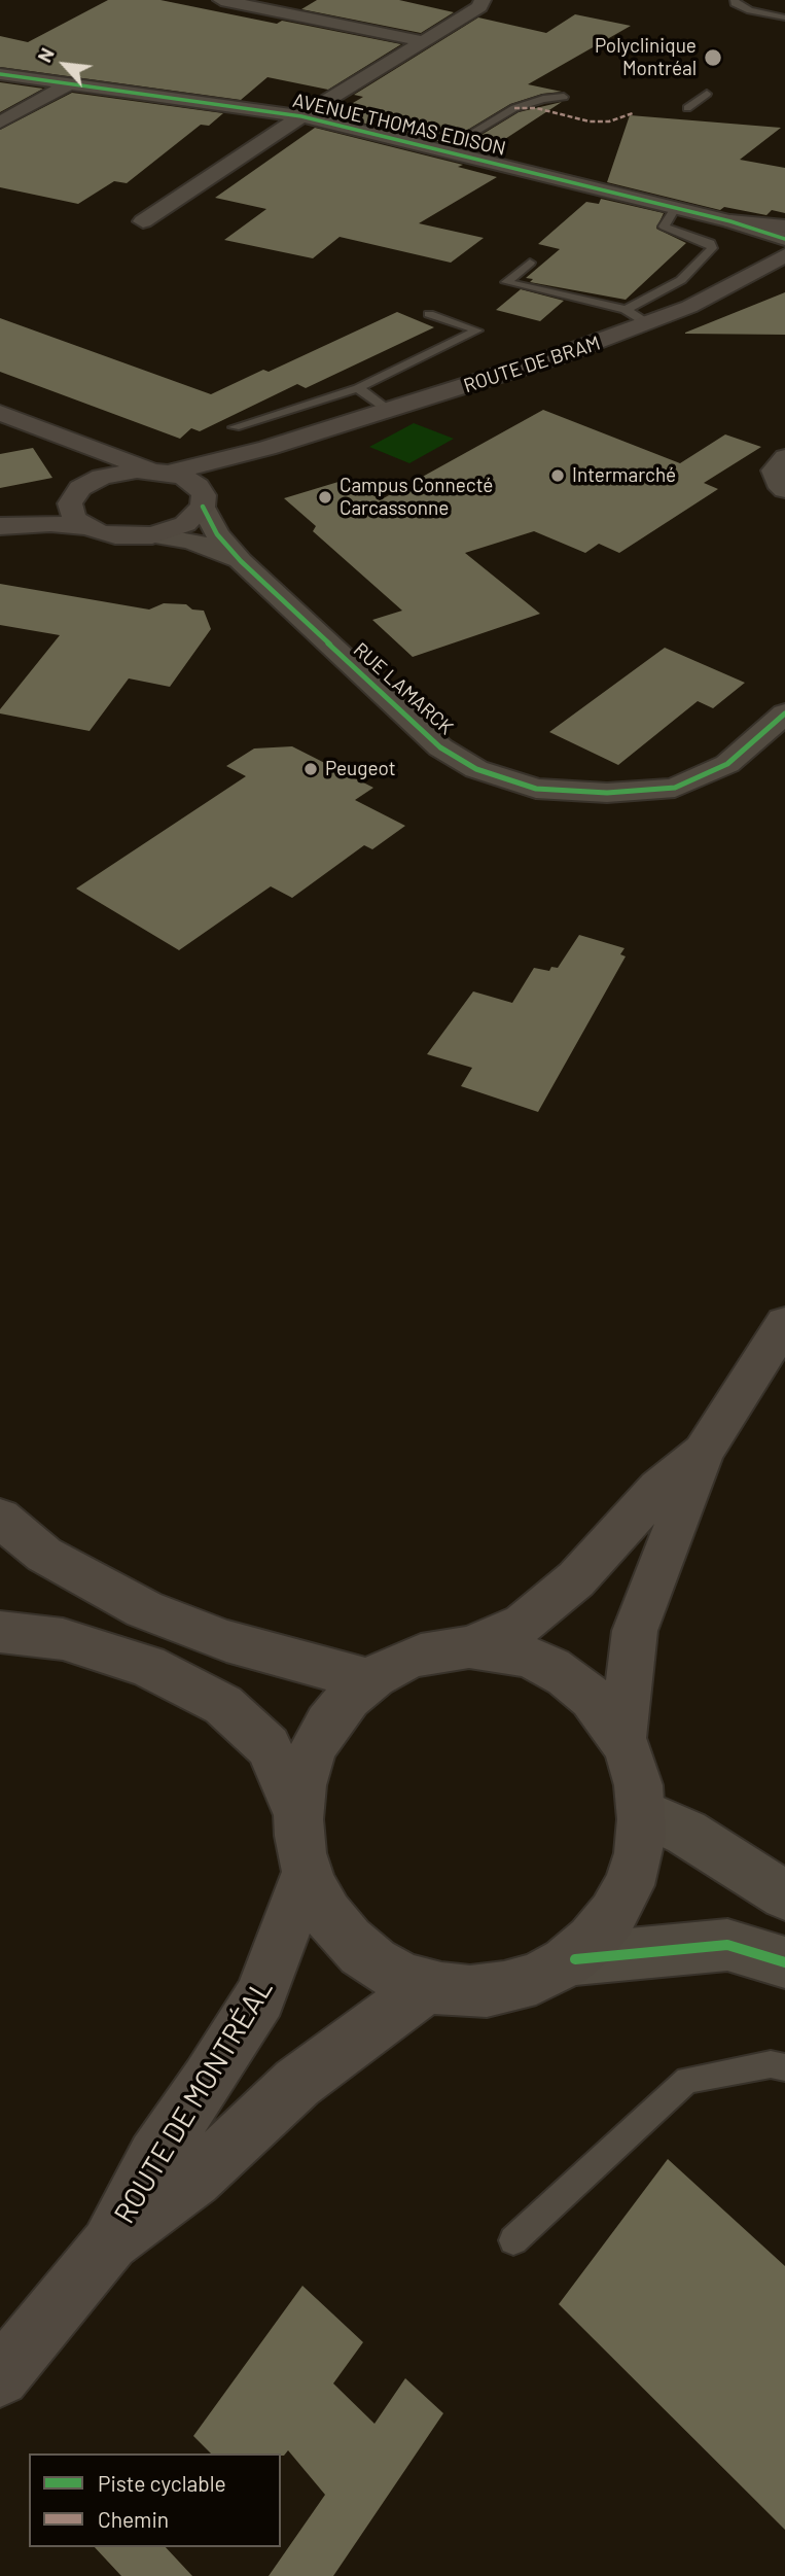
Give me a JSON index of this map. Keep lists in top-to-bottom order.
{
  "streets": {
    "main road": ["ROUTE DE BRAM", "ROUTE DE MONTRÉAL"],
    "street": ["AVENUE THOMAS EDISON", "RUE LAMARCK"]
  },
  "crossings": [
    ["ROUTE DE BRAM", "RUE LAMARCK"]
  ],
  "places": [
    "Polyclinique Montréal",
    "Intermarché",
    "Campus Connecté Carcassonne",
    "Peugeot"
  ],
  "legend": ["Piste cyclable", "Chemin"],
  "north": "top left"
}
